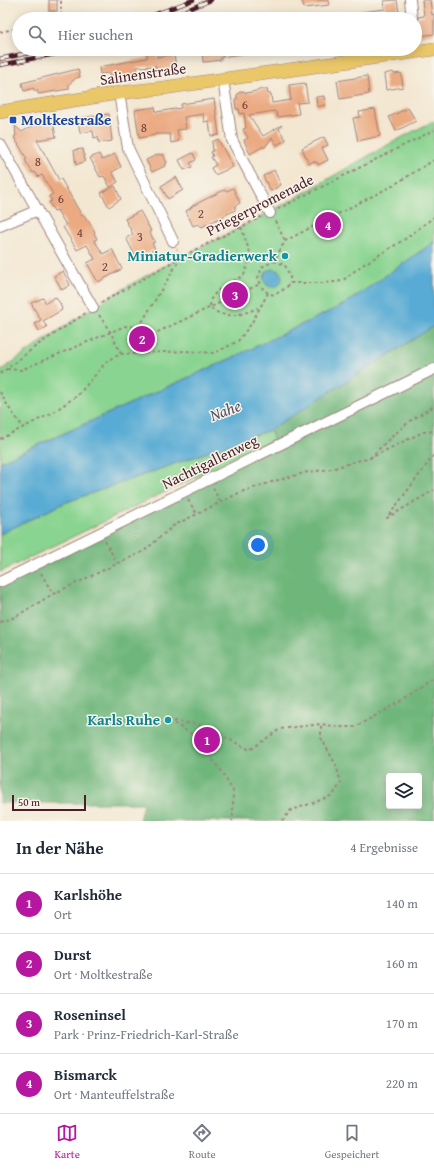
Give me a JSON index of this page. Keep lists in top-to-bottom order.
{
  "streets": {
    "main road": ["Salinenstraße"],
    "street": ["Nachtigallenweg"],
    "path": ["Priegerpromenade"]
  },
  "water": ["Nahe"],
  "places": {
    "transit": ["Moltkestraße"],
    "other": ["Miniatur-Gradierwerk", "Karls Ruhe"]
  },
  "house_numbers": [
    "6",
    "8",
    "8",
    "6",
    "2",
    "4",
    "3",
    "2"
  ],
  "scale_bar": "50 m",
  "page": {
    "search": "Hier suchen",
    "pins": [
      "4",
      "3",
      "2",
      "1"
    ],
    "scale": "50 m",
    "heading": ["In der Nähe", "4 Ergebnisse"],
    "list": [
      {
        "mark": "1",
        "name": "Karlshöhe",
        "note": "Ort",
        "value": "140 m"
      },
      {
        "mark": "2",
        "name": "Durst",
        "note": "Ort · Moltkestraße",
        "value": "160 m"
      },
      {
        "mark": "3",
        "name": "Roseninsel",
        "note": "Park · Prinz-Friedrich-Karl-Straße",
        "value": "170 m"
      },
      {
        "mark": "4",
        "name": "Bismarck",
        "note": "Ort · Manteuffelstraße",
        "value": "220 m"
      }
    ],
    "nav": ["Karte", "Route", "Gespeichert"]
  }
}
